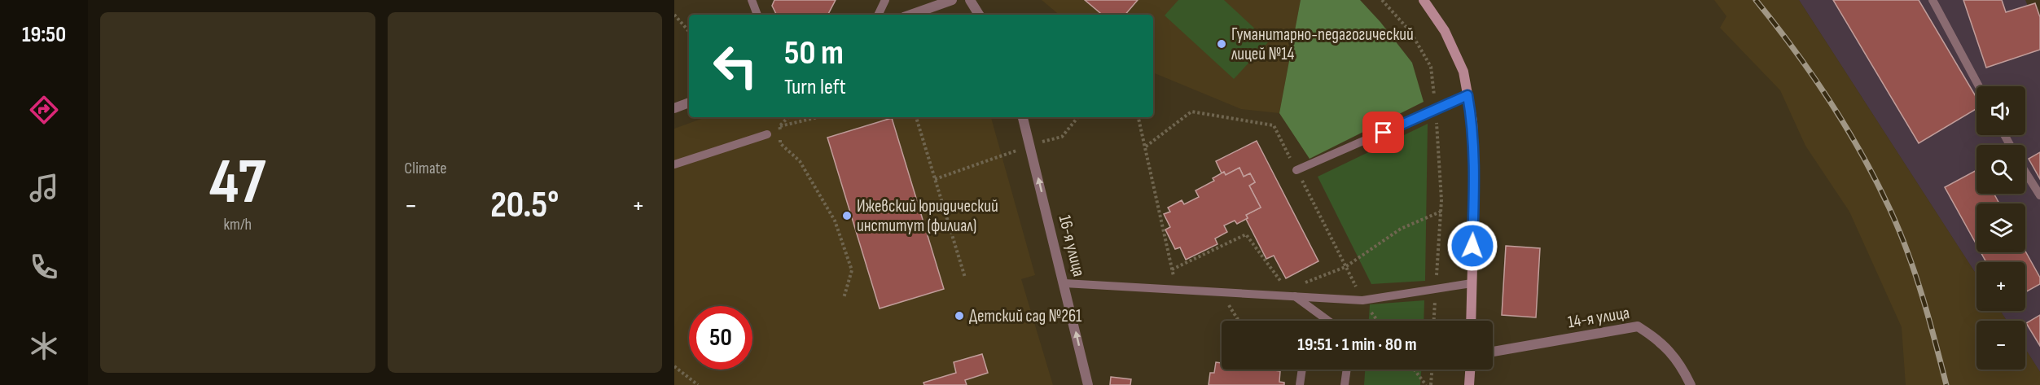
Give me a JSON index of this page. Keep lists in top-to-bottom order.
{
  "streets": {
    "street": ["16-я улица", "14-я улица"]
  },
  "one_way": ["16-я улица"],
  "places": ["Гуманитарно-педагогический лицей №14", "Ижевский юридический институт (филиал)", "Детский сад №261"],
  "page": {
    "tabs": "19:50",
    "tile": [
      ["47", "km/h"],
      "Climate"
    ],
    "turn": ["50 m", "Turn left"],
    "map_buttons": ["+", "−"],
    "heat": ["−", "20.5°", "+"],
    "limit": "50",
    "trip": "19:51 · 1 min · 80 m"
  }
}
